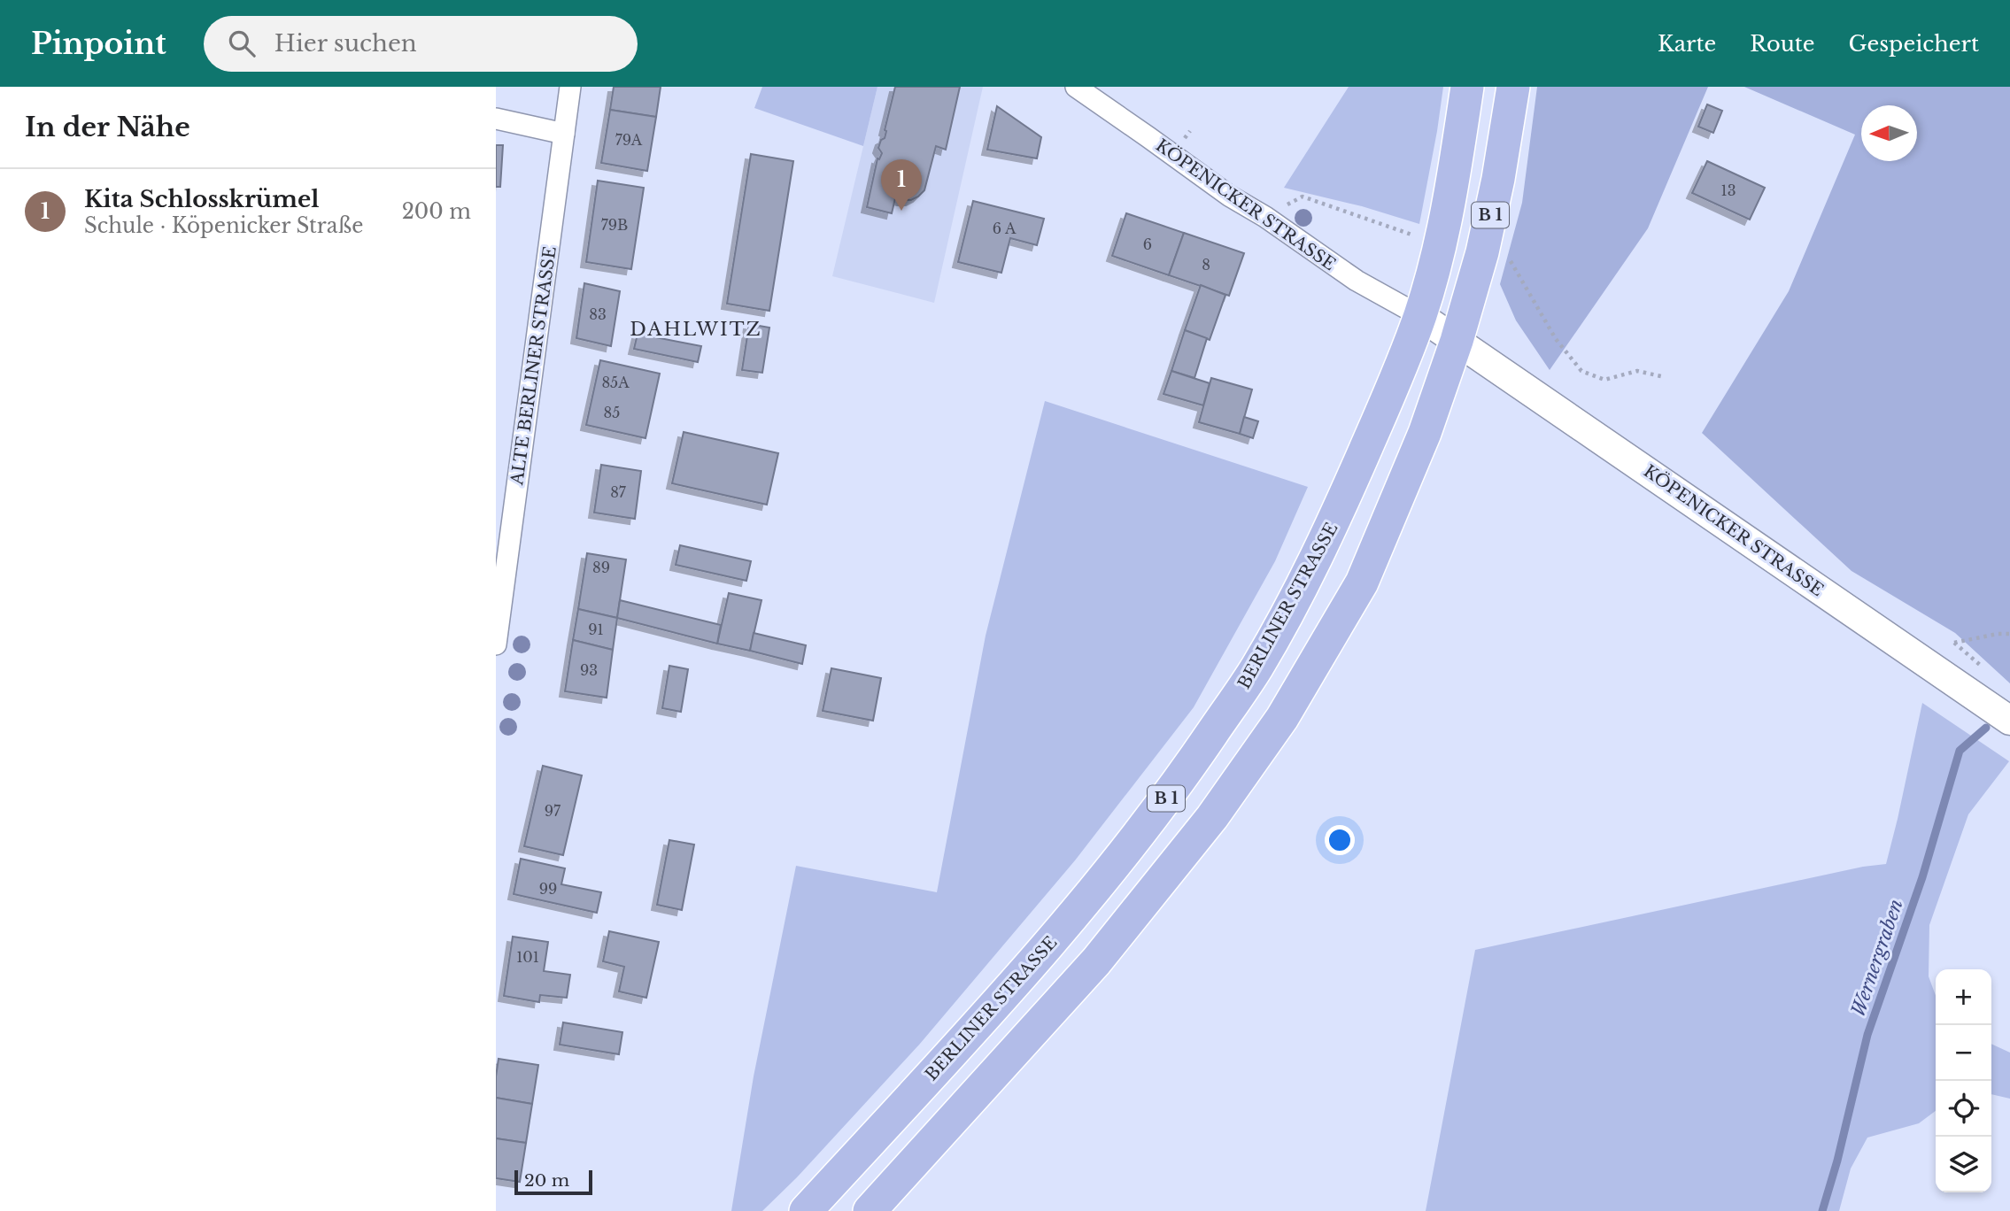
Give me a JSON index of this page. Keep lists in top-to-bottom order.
{
  "streets": {
    "main road": ["KÖPENICKER STRASSE", "B 1", "BERLINER STRASSE"],
    "street": ["ALTE BERLINER STRASSE"]
  },
  "crossings": [
    ["KÖPENICKER STRASSE", "B 1"],
    ["KÖPENICKER STRASSE", "BERLINER STRASSE"]
  ],
  "districts": ["DAHLWITZ"],
  "water": ["Wernergraben"],
  "house_numbers": [
    "79A",
    "13",
    "79B",
    "6 A",
    "6",
    "8",
    "83",
    "85A",
    "85",
    "87",
    "89",
    "91",
    "93",
    "97",
    "99",
    "101"
  ],
  "scale_bar": "20 m",
  "north": "left",
  "page": {
    "header": "Pinpoint",
    "search": "Hier suchen",
    "nav": ["Karte", "Route", "Gespeichert"],
    "heading": "In der Nähe",
    "pins": "1",
    "list": [
      {
        "mark": "1",
        "name": "Kita Schlosskrümel",
        "note": "Schule · Köpenicker Straße",
        "value": "200 m"
      }
    ],
    "map_buttons": ["+", "−"],
    "scale": "20 m"
  }
}
